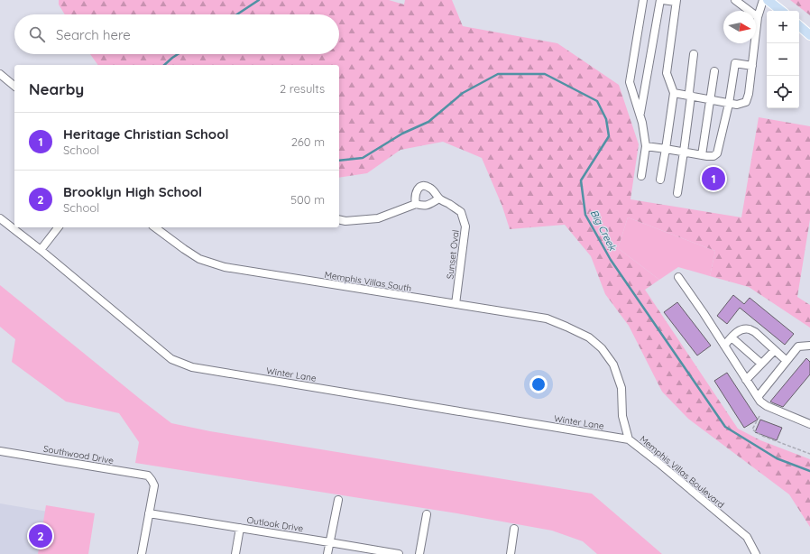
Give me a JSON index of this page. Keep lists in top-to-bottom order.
{
  "streets": {
    "street": [
      "Sunset Oval",
      "Memphis Villas South",
      "Winter Lane",
      "Southwood Drive",
      "Memphis Villas Boulevard",
      "Outlook Drive"
    ]
  },
  "crossings": [
    ["Sunset Oval", "Memphis Villas South"],
    ["Memphis Villas South", "Memphis Villas Boulevard"],
    ["Winter Lane", "Memphis Villas Boulevard"],
    ["Southwood Drive", "Outlook Drive"]
  ],
  "water": ["Big Creek"],
  "north": "right",
  "page": {
    "map_buttons": ["+", "−"],
    "search": "Search here",
    "heading": ["Nearby", "2 results"],
    "list": [
      {
        "mark": "1",
        "name": "Heritage Christian School",
        "note": "School",
        "value": "260 m"
      },
      {
        "mark": "2",
        "name": "Brooklyn High School",
        "note": "School",
        "value": "500 m"
      }
    ],
    "pins": ["1", "2"]
  }
}
